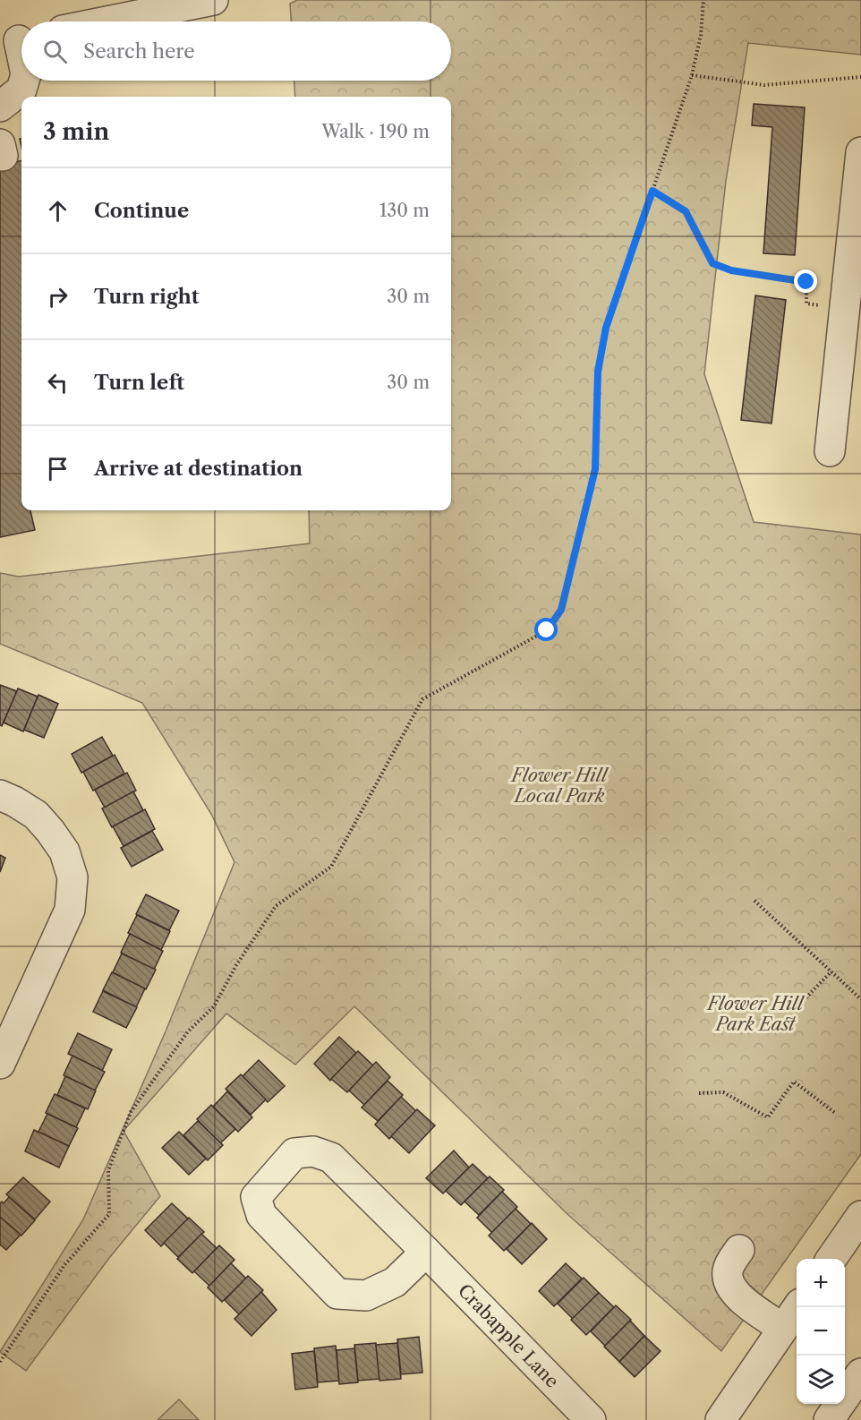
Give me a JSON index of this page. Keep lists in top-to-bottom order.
{
  "streets": {
    "street": ["Crabapple Lane"]
  },
  "parks": ["Flower Hill Local Park", "Flower Hill Park East"],
  "page": {
    "search": "Search here",
    "heading": ["3 min", "Walk · 190 m"],
    "list": [
      ["Continue", "130 m"],
      ["Turn right", "30 m"],
      ["Turn left", "30 m"],
      "Arrive at destination"
    ],
    "map_buttons": ["+", "−"]
  }
}
